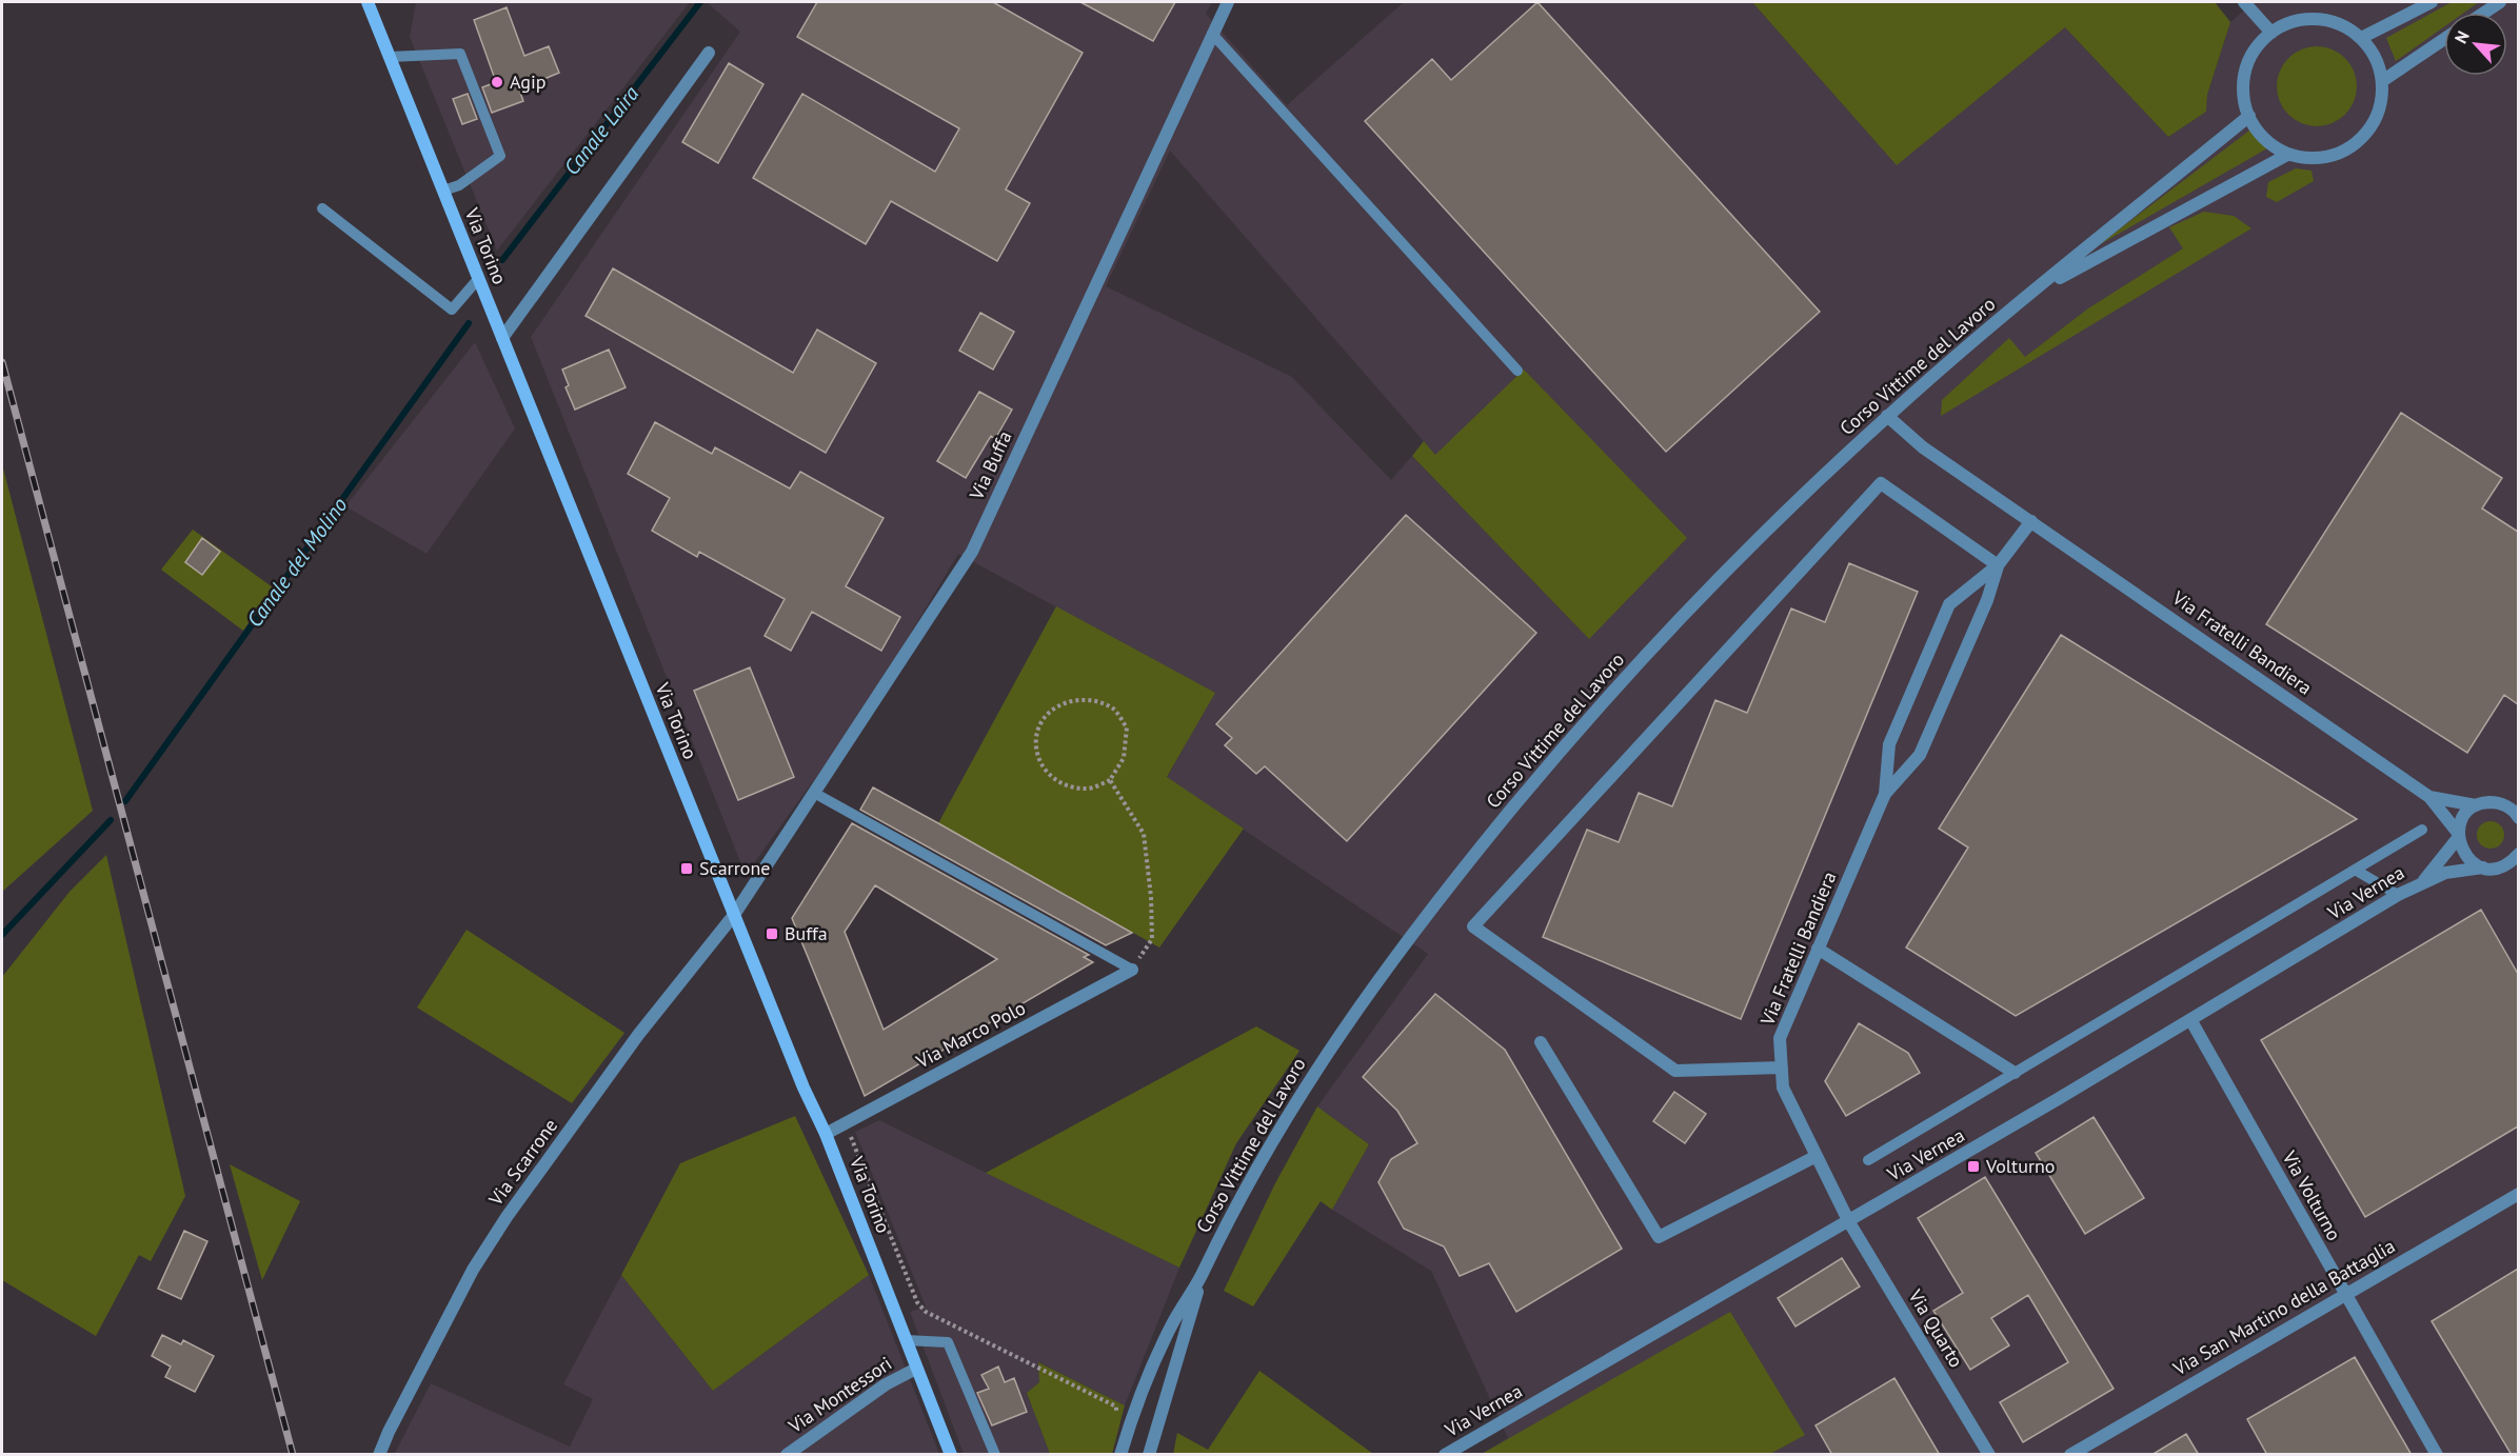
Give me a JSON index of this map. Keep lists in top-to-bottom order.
{
  "streets": {
    "main road": ["Via Torino"],
    "street": [
      "Corso Vittime del Lavoro",
      "Via Buffa",
      "Via Fratelli Bandiera",
      "Via Vernea",
      "Via Marco Polo",
      "Via Scarrone",
      "Via Volturno",
      "Via San Martino della Battaglia",
      "Via Quarto",
      "Via Montessori"
    ]
  },
  "crossings": [
    ["Via Torino", "Via Buffa"],
    ["Via Torino", "Via Marco Polo"],
    ["Via Torino", "Via Scarrone"],
    ["Via Torino", "Via Montessori"],
    ["Corso Vittime del Lavoro", "Via Fratelli Bandiera"],
    ["Via Buffa", "Via Scarrone"],
    ["Via Fratelli Bandiera", "Via Vernea"],
    ["Via Fratelli Bandiera", "Via Quarto"],
    ["Via Vernea", "Via Volturno"],
    ["Via Vernea", "Via Quarto"],
    ["Via Volturno", "Via San Martino della Battaglia"]
  ],
  "water": ["Canale Laira", "Canale del Molino"],
  "places": {
    "other": ["Agip"],
    "transit": ["Scarrone", "Buffa", "Volturno"]
  },
  "north": "top left"
}
